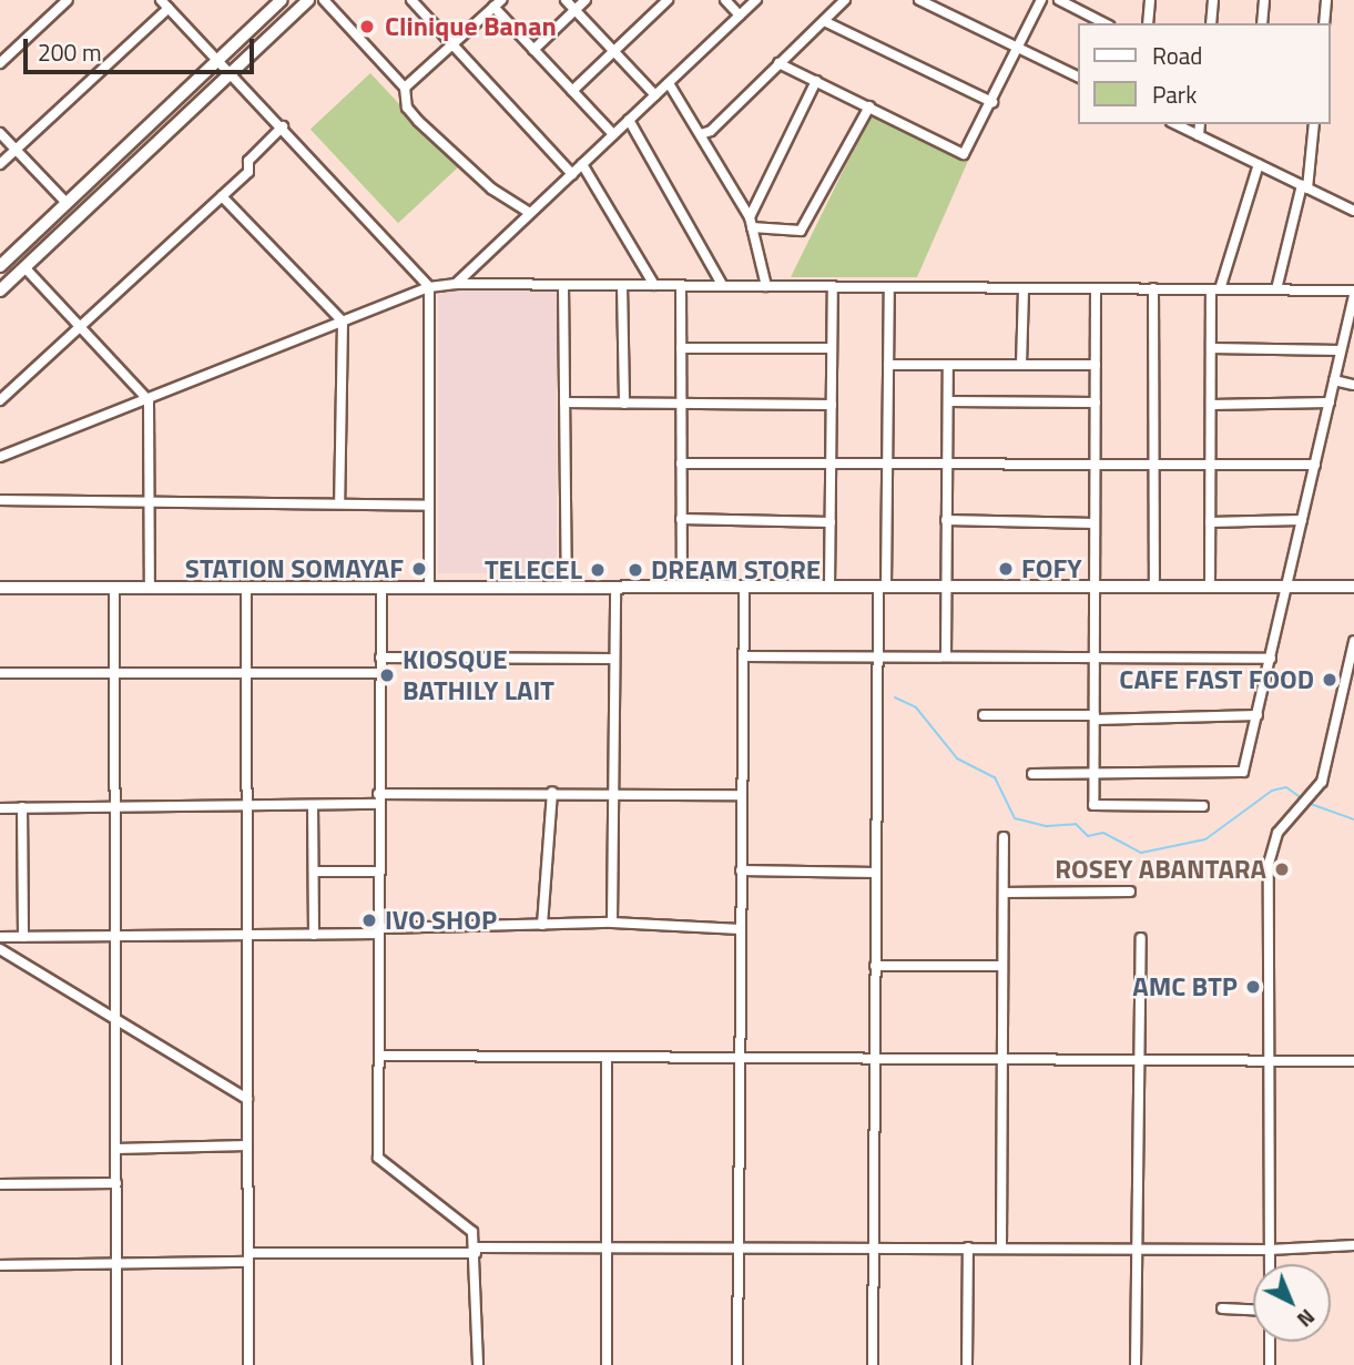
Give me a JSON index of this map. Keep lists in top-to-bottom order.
{
  "places": [
    "Clinique Banan",
    "STATION SOMAYAF",
    "FOFY",
    "TELECEL",
    "DREAM STORE",
    "KIOSQUE BATHILY LAIT",
    "CAFE FAST FOOD",
    "ROSEY ABANTARA",
    "IVO SHOP",
    "AMC BTP"
  ],
  "legend": ["Road", "Park"],
  "scale_bar": "200 m",
  "north": "bottom right"
}
